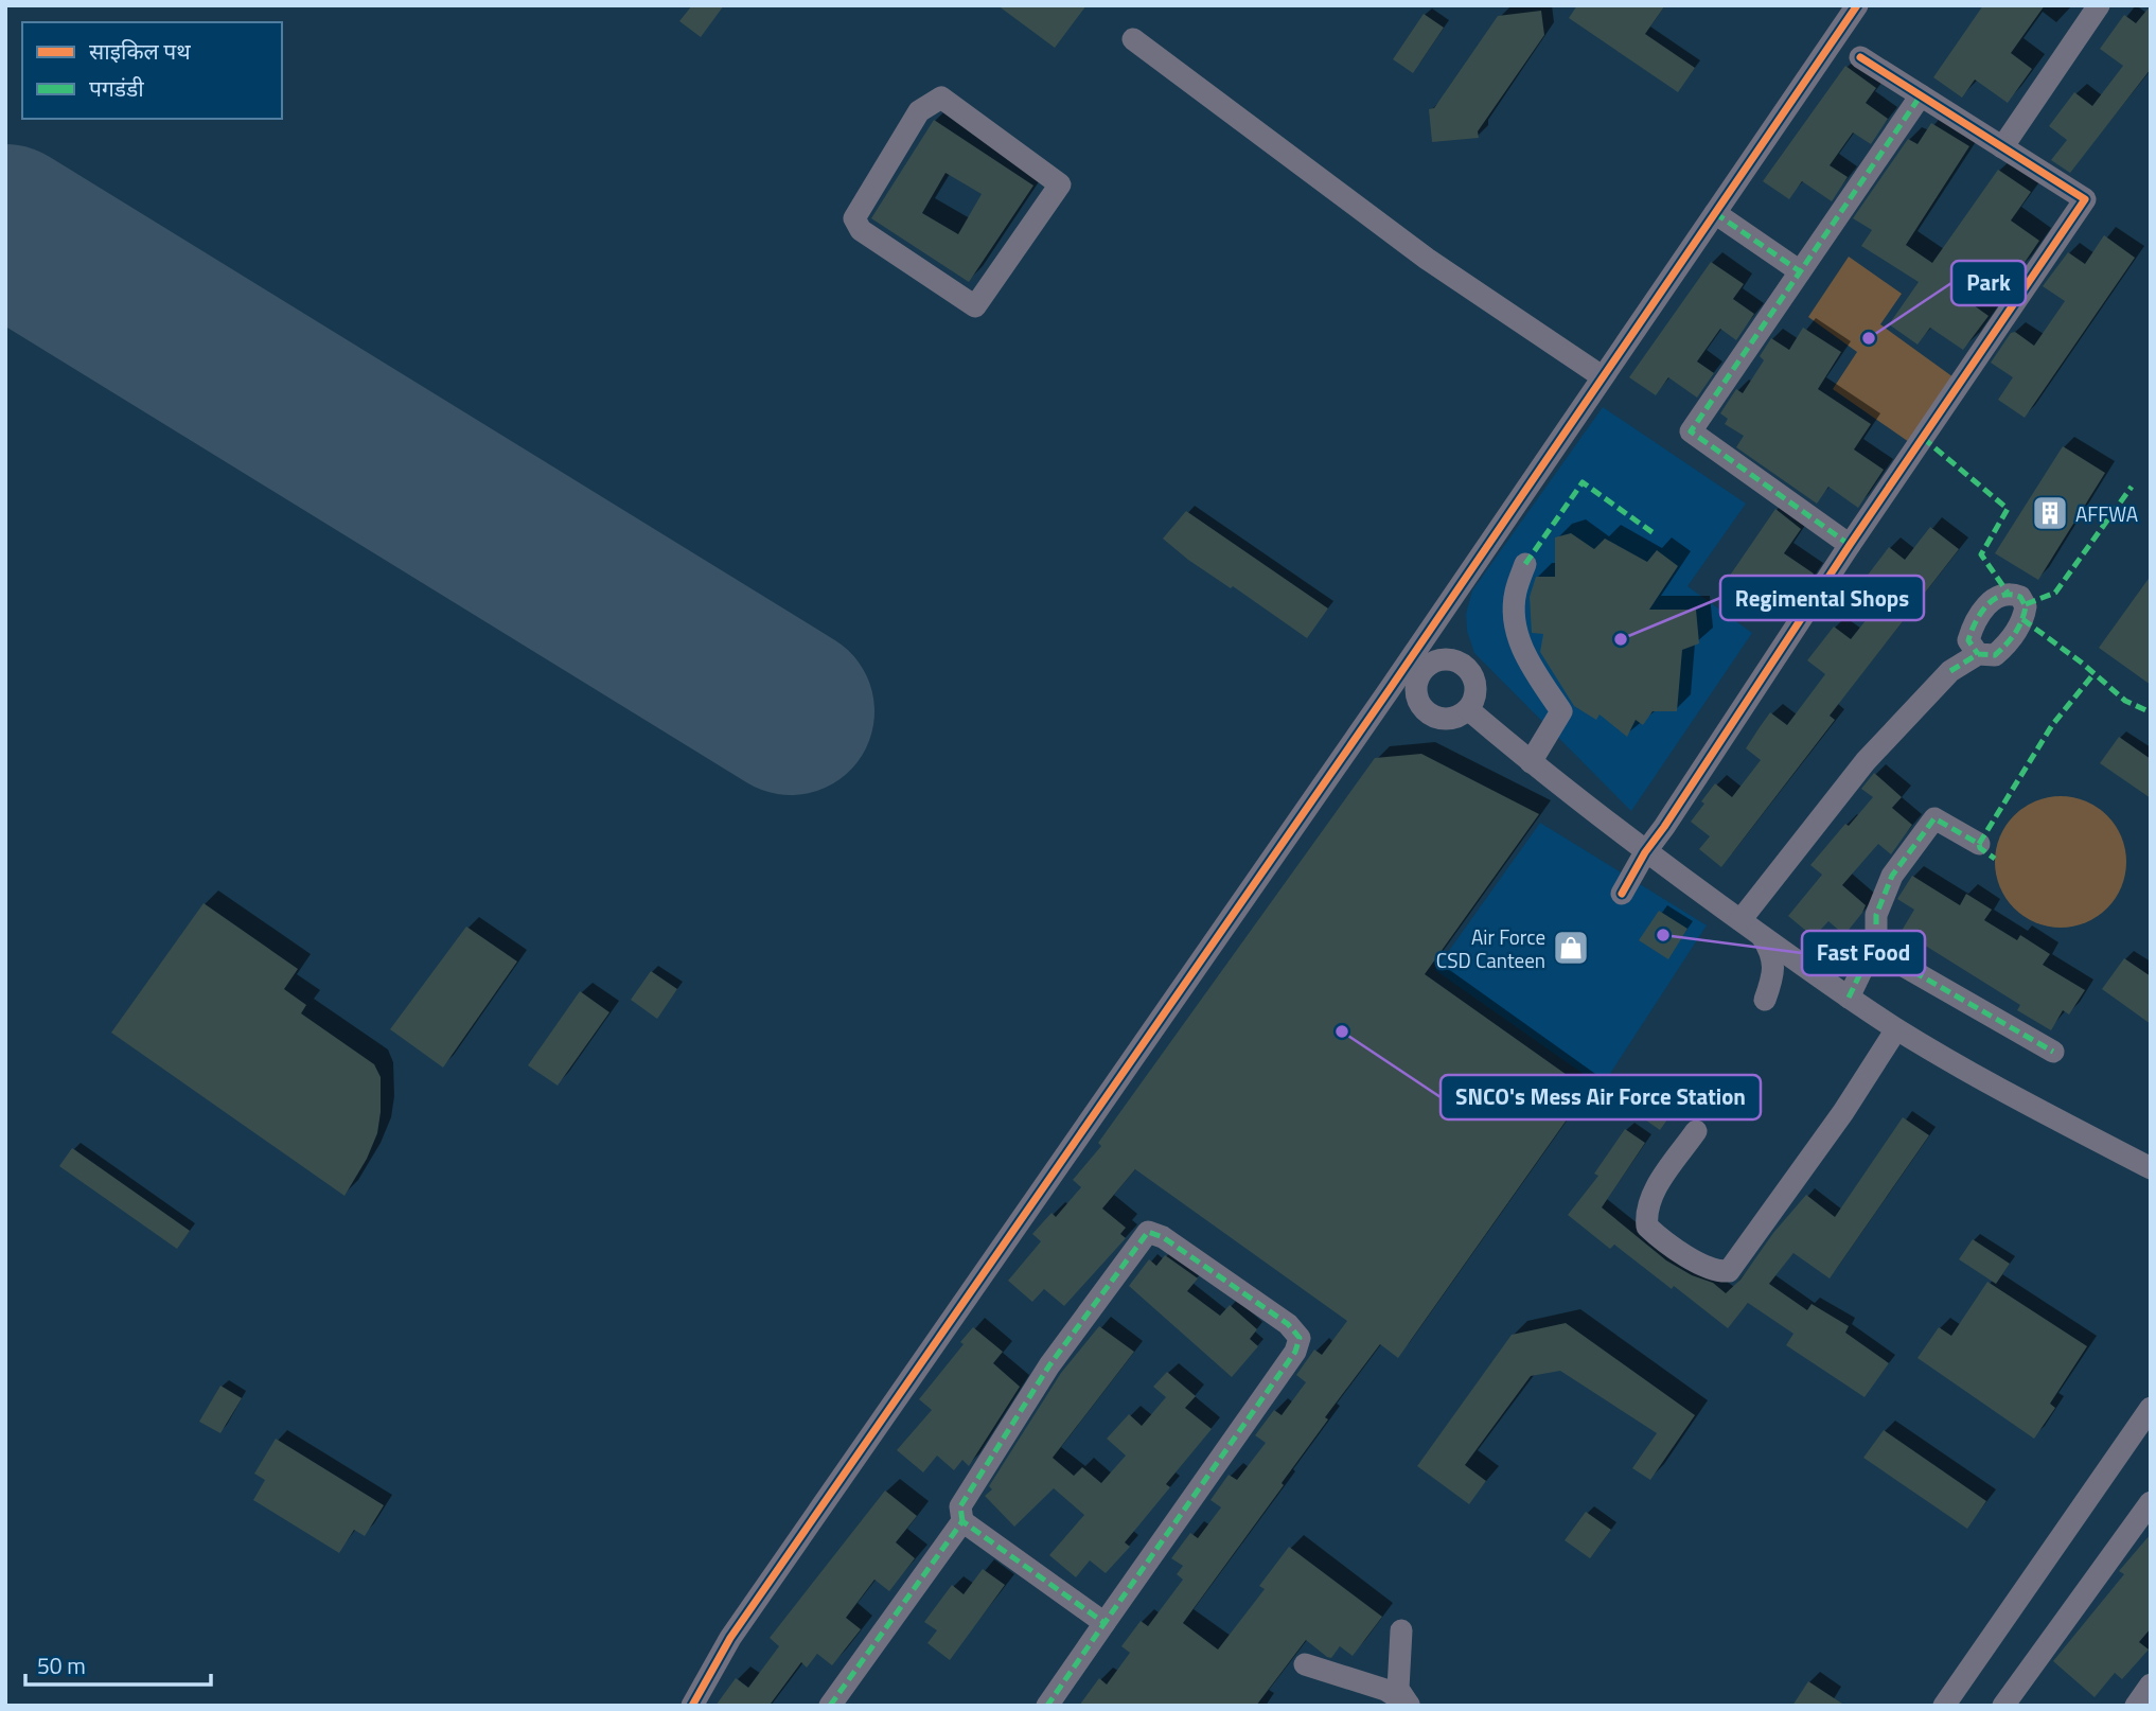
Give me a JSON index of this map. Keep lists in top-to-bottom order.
{
  "places": {
    "other": [
      "Park",
      "Regimental Shops",
      "Fast Food",
      "SNCO's Mess Air Force Station"
    ],
    "building": ["AFFWA"],
    "shop": ["Air Force CSD Canteen"]
  },
  "legend": ["साइकिल पथ", "पगडंडी"],
  "scale_bar": "50 m"
}
